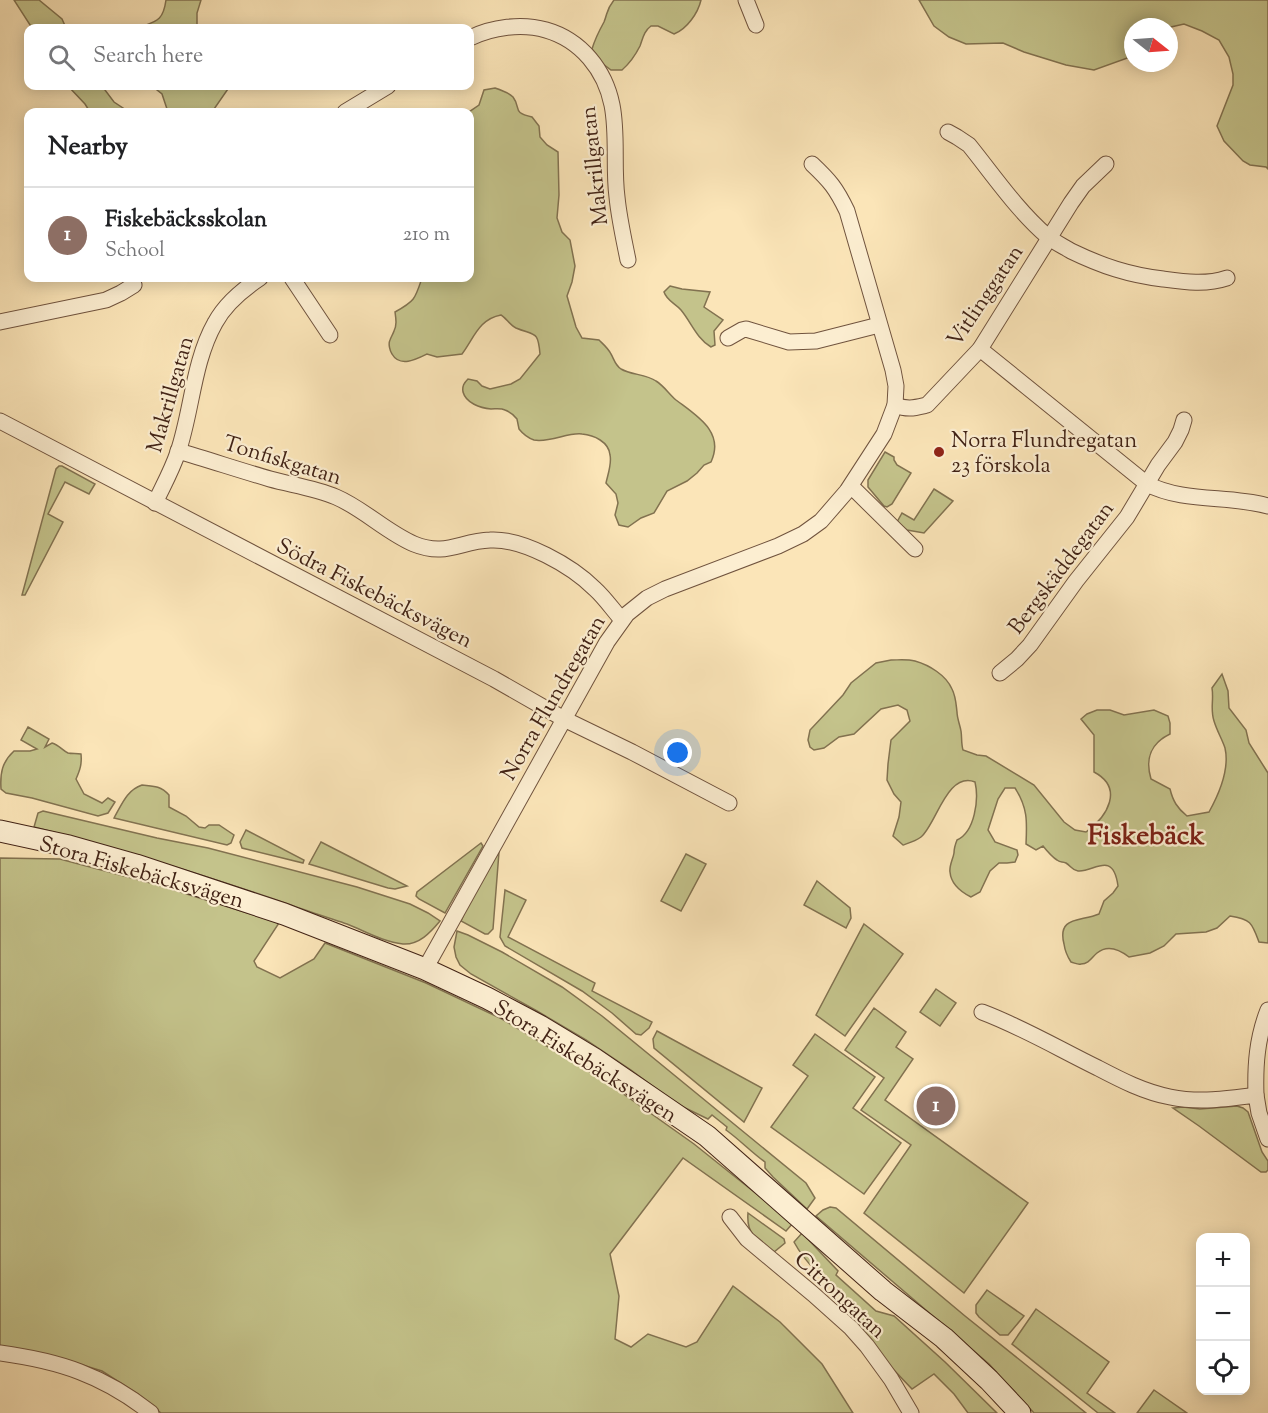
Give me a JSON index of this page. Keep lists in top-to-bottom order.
{
  "streets": {
    "street": [
      "Makrillgatan",
      "Vitlinggatan",
      "Tonfiskgatan",
      "Bergskäddegatan",
      "Södra Fiskebäcksvägen",
      "Norra Flundregatan",
      "Stora Fiskebäcksvägen",
      "Citrongatan"
    ]
  },
  "crossings": [
    ["Makrillgatan", "Tonfiskgatan"],
    ["Makrillgatan", "Södra Fiskebäcksvägen"],
    ["Vitlinggatan", "Norra Flundregatan"],
    ["Tonfiskgatan", "Norra Flundregatan"],
    ["Södra Fiskebäcksvägen", "Norra Flundregatan"],
    ["Norra Flundregatan", "Stora Fiskebäcksvägen"]
  ],
  "districts": ["Fiskebäck"],
  "places": ["Norra Flundregatan 23 förskola"],
  "north": "right",
  "page": {
    "search": "Search here",
    "heading": "Nearby",
    "list": [
      {
        "mark": "1",
        "name": "Fiskebäcksskolan",
        "note": "School",
        "value": "210 m"
      }
    ],
    "pins": "1",
    "map_buttons": ["+", "−"]
  }
}
